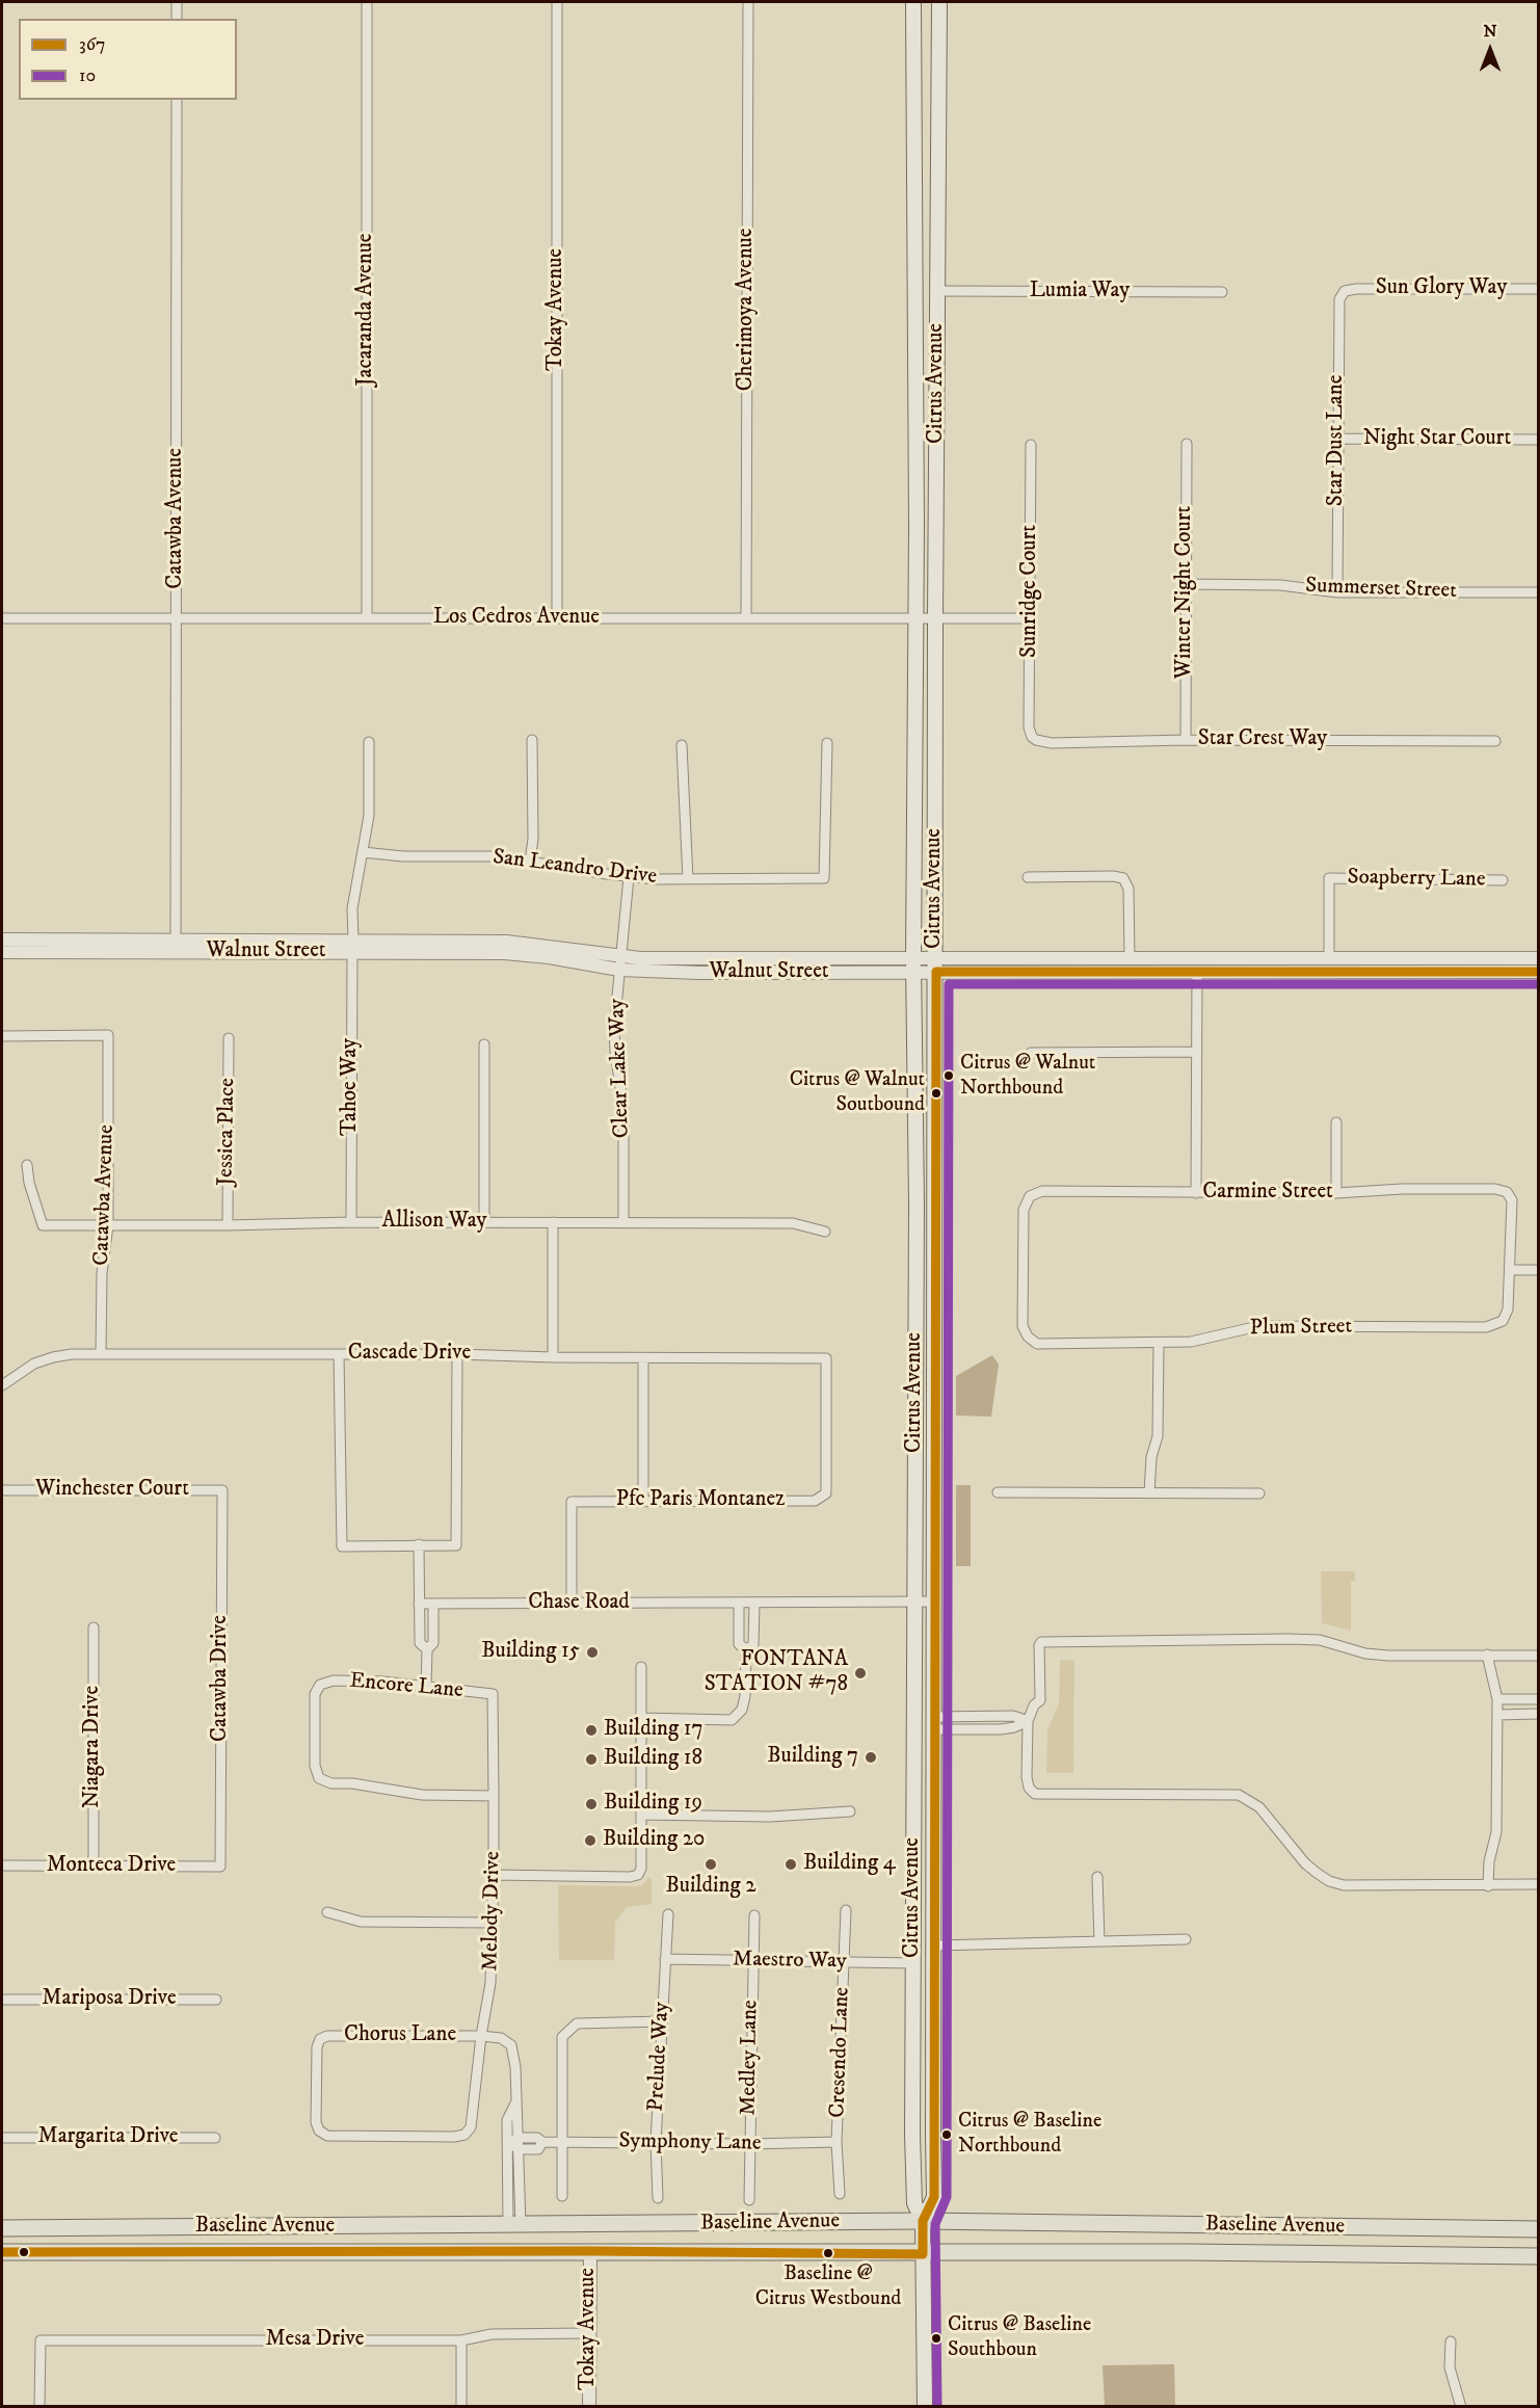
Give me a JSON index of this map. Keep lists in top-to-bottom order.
{
  "streets": {
    "main road": ["Citrus Avenue", "Baseline Avenue"],
    "street": [
      "Sun Glory Way",
      "Lumia Way",
      "Jacaranda Avenue",
      "Tokay Avenue",
      "Cherimoya Avenue",
      "Night Star Court",
      "Star Dust Lane",
      "Catawba Avenue",
      "Summerset Street",
      "Sunridge Court",
      "Winter Night Court",
      "Los Cedros Avenue",
      "Star Crest Way",
      "San Leandro Drive",
      "Soapberry Lane",
      "Walnut Street",
      "Clear Lake Way",
      "Tahoe Way",
      "Jessica Place",
      "Carmine Street",
      "Allison Way",
      "Plum Street",
      "Cascade Drive",
      "Winchester Court",
      "Pfc Paris Montanez",
      "Chase Road",
      "Catawba Drive",
      "Encore Lane",
      "Niagara Drive",
      "Monteca Drive",
      "Melody Drive",
      "Maestro Way",
      "Mariposa Drive",
      "Chorus Lane",
      "Cresendo Lane",
      "Prelude Way",
      "Medley Lane",
      "Margarita Drive",
      "Symphony Lane",
      "Mesa Drive"
    ]
  },
  "crossings": [
    ["Sun Glory Way", "Star Dust Lane"],
    ["Lumia Way", "Citrus Avenue"],
    ["Jacaranda Avenue", "Los Cedros Avenue"],
    ["Tokay Avenue", "Los Cedros Avenue"],
    ["Tokay Avenue", "Baseline Avenue"],
    ["Tokay Avenue", "Mesa Drive"],
    ["Cherimoya Avenue", "Los Cedros Avenue"],
    ["Citrus Avenue", "Los Cedros Avenue"],
    ["Citrus Avenue", "Walnut Street"],
    ["Citrus Avenue", "Chase Road"],
    ["Citrus Avenue", "Maestro Way"],
    ["Citrus Avenue", "Baseline Avenue"],
    ["Night Star Court", "Star Dust Lane"],
    ["Star Dust Lane", "Summerset Street"],
    ["Catawba Avenue", "Los Cedros Avenue"],
    ["Catawba Avenue", "Walnut Street"],
    ["Catawba Avenue", "Allison Way"],
    ["Catawba Avenue", "Cascade Drive"],
    ["Summerset Street", "Winter Night Court"],
    ["Sunridge Court", "Los Cedros Avenue"],
    ["Sunridge Court", "Star Crest Way"],
    ["Winter Night Court", "Star Crest Way"],
    ["San Leandro Drive", "Clear Lake Way"],
    ["San Leandro Drive", "Tahoe Way"],
    ["Soapberry Lane", "Walnut Street"],
    ["Walnut Street", "Clear Lake Way"],
    ["Walnut Street", "Tahoe Way"],
    ["Clear Lake Way", "Allison Way"],
    ["Tahoe Way", "Allison Way"],
    ["Jessica Place", "Allison Way"],
    ["Carmine Street", "Plum Street"],
    ["Cascade Drive", "Pfc Paris Montanez"],
    ["Winchester Court", "Catawba Drive"],
    ["Pfc Paris Montanez", "Chase Road"],
    ["Catawba Drive", "Monteca Drive"],
    ["Encore Lane", "Melody Drive"],
    ["Niagara Drive", "Monteca Drive"],
    ["Melody Drive", "Chorus Lane"],
    ["Maestro Way", "Cresendo Lane"],
    ["Maestro Way", "Prelude Way"],
    ["Maestro Way", "Medley Lane"],
    ["Cresendo Lane", "Symphony Lane"],
    ["Prelude Way", "Symphony Lane"],
    ["Medley Lane", "Symphony Lane"]
  ],
  "places": [
    "Citrus @ Walnut Northbound",
    "Citrus @ Walnut Soutbound",
    "Building 15",
    "FONTANA STATION #78",
    "Building 17",
    "Building 7",
    "Building 18",
    "Building 19",
    "Building 20",
    "Building 2",
    "Building 4",
    "Citrus @ Baseline Northbound",
    "Baseline @ Citrus Westbound",
    "Citrus @ Baseline Southboun"
  ],
  "lines": ["transit line 367", "transit line 10"],
  "legend": ["367", "10"],
  "north": "top"
}
